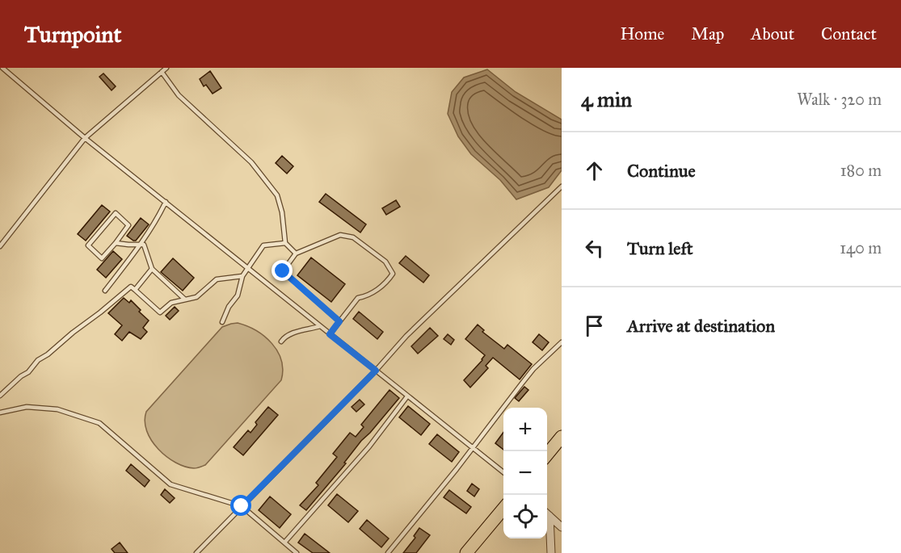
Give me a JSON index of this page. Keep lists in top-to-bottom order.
{
  "page": {
    "header": "Turnpoint",
    "nav": [
      "Home",
      "Map",
      "About",
      "Contact"
    ],
    "heading": ["4 min", "Walk · 320 m"],
    "list": [
      ["Continue", "180 m"],
      ["Turn left", "140 m"],
      "Arrive at destination"
    ],
    "map_buttons": ["+", "−"]
  }
}
